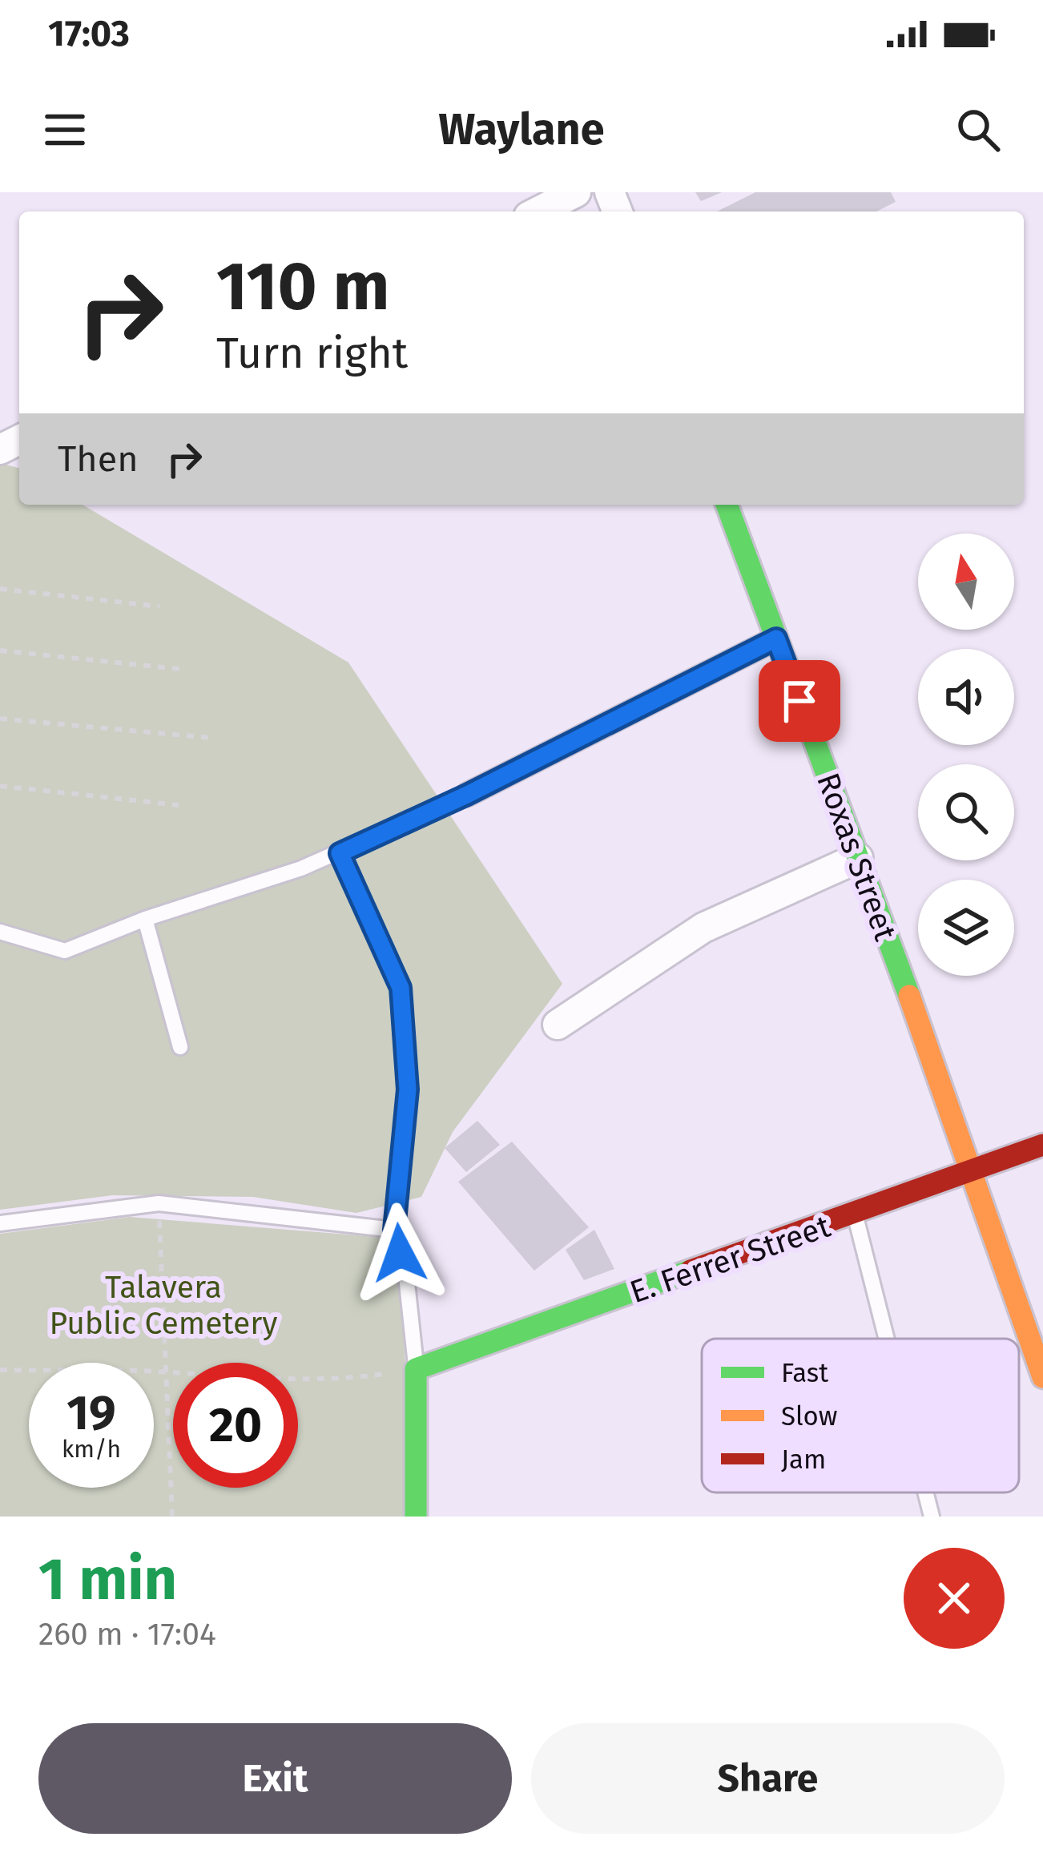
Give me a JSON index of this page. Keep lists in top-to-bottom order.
{
  "streets": {
    "street": ["Roxas Street", "E. Ferrer Street"]
  },
  "crossings": [
    ["Roxas Street", "E. Ferrer Street"]
  ],
  "parks": ["Talavera Public Cemetery"],
  "legend": ["Fast", "Slow", "Jam"],
  "north": "top",
  "page": {
    "status": "17:03",
    "header": "Waylane",
    "turn": ["110 m", "Turn right"],
    "then": "Then",
    "speed": "19 km/h",
    "limit": "20",
    "heading": ["1 min", "260 m · 17:04"],
    "buttons": ["Exit", "Share"]
  }
}
